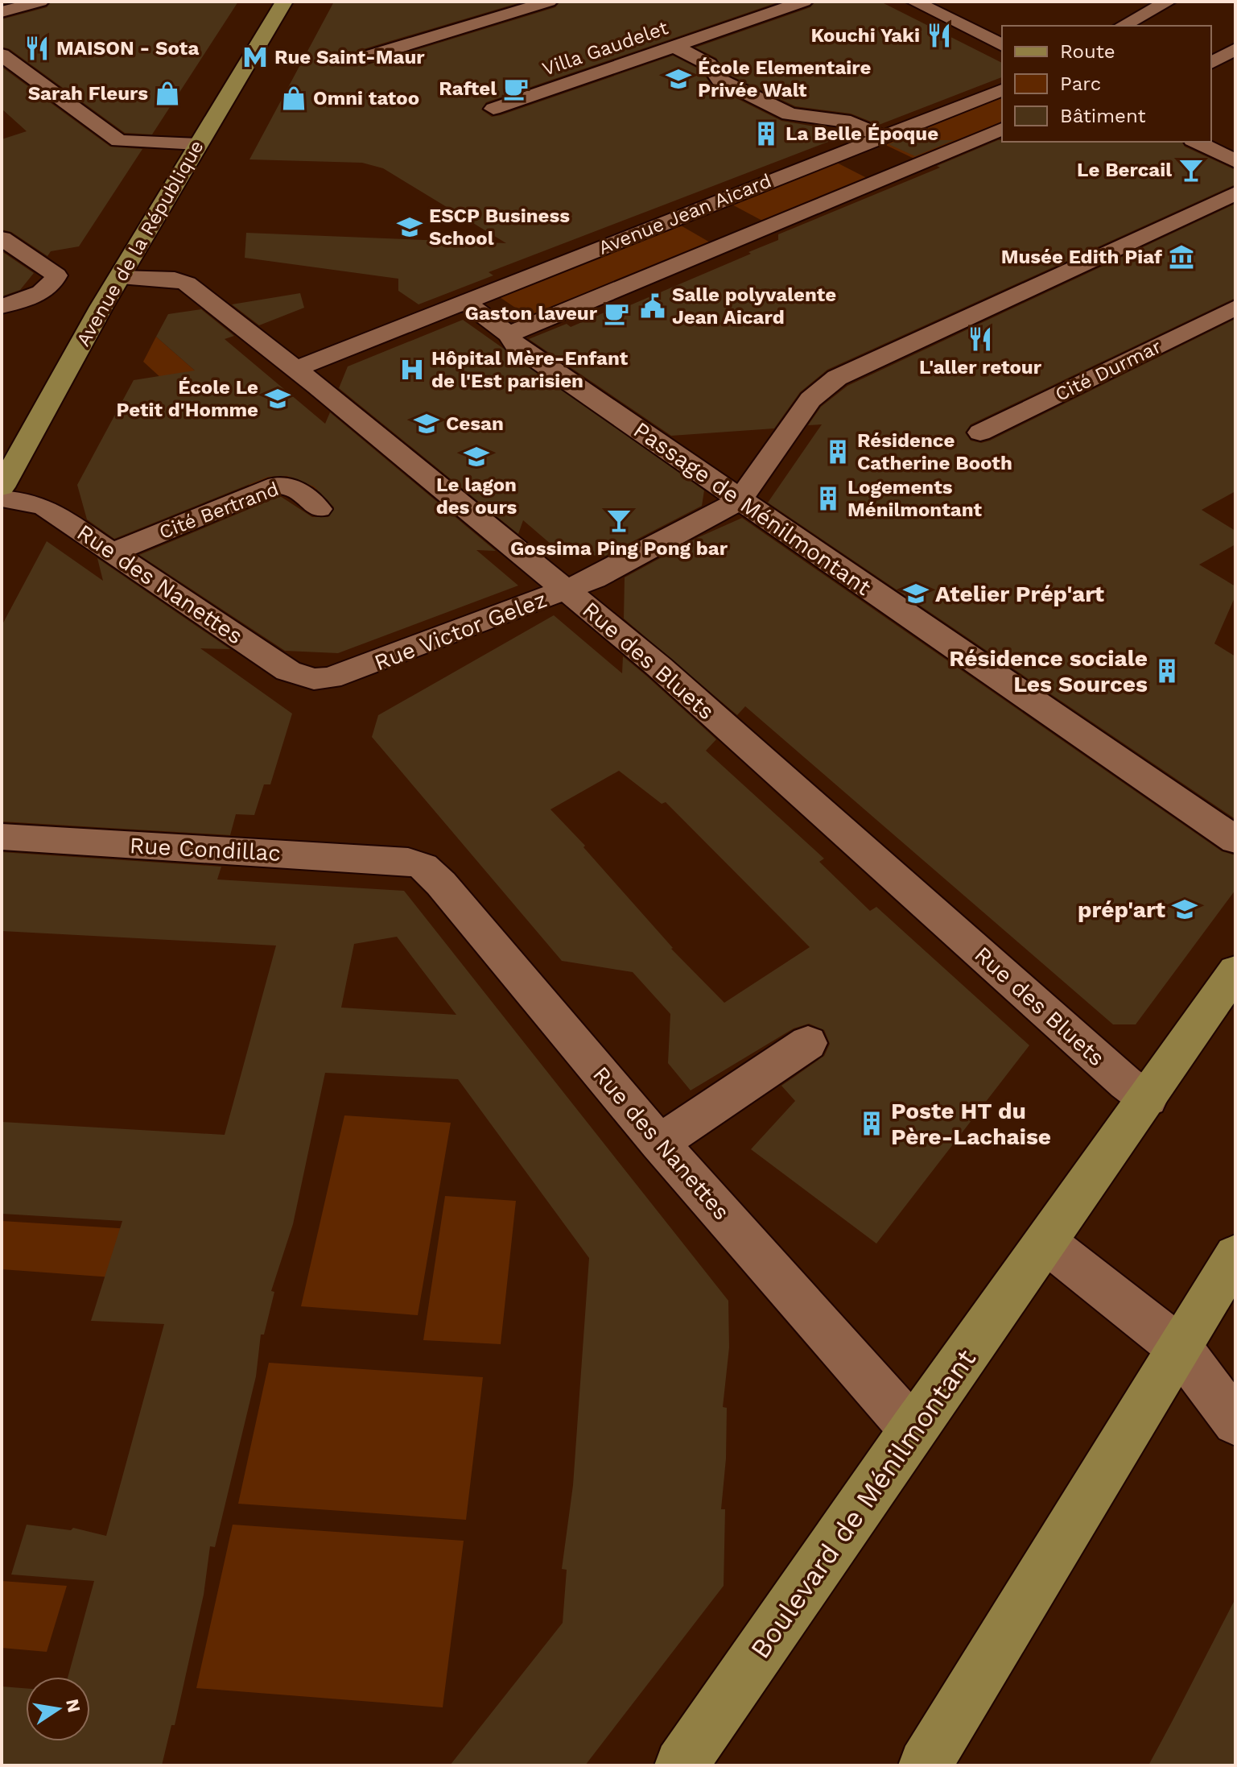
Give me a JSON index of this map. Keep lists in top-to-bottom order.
{
  "streets": {
    "main road": ["Avenue de la République", "Boulevard de Ménilmontant"],
    "street": [
      "Villa Gaudelet",
      "Avenue Jean Aicard",
      "Cité Durmar",
      "Passage de Ménilmontant",
      "Cité Bertrand",
      "Rue des Nanettes",
      "Rue Victor Gelez",
      "Rue des Bluets",
      "Rue Condillac"
    ]
  },
  "crossings": [
    ["Avenue Jean Aicard", "Passage de Ménilmontant"],
    ["Avenue Jean Aicard", "Rue des Bluets"],
    ["Avenue de la République", "Rue des Bluets"],
    ["Passage de Ménilmontant", "Rue Victor Gelez"],
    ["Cité Bertrand", "Rue des Nanettes"],
    ["Rue des Nanettes", "Rue Victor Gelez"],
    ["Rue des Nanettes", "Rue Condillac"],
    ["Rue des Nanettes", "Boulevard de Ménilmontant"],
    ["Rue Victor Gelez", "Rue des Bluets"],
    ["Rue des Bluets", "Boulevard de Ménilmontant"]
  ],
  "places": {
    "restaurant": ["Kouchi Yaki", "MAISON - Sota", "L'aller retour"],
    "metro station": ["Rue Saint-Maur"],
    "school or university": [
      "École Elementaire Privée Walt",
      "ESCP Business School",
      "École Le Petit d'Homme",
      "Cesan",
      "Le lagon des ours",
      "Atelier Prép'art",
      "prép'art"
    ],
    "cafe": ["Raftel", "Gaston laveur"],
    "shop": ["Sarah Fleurs", "Omni tatoo"],
    "building": [
      "La Belle Époque",
      "Résidence Catherine Booth",
      "Logements Ménilmontant",
      "Résidence sociale Les Sources",
      "Poste HT du Père-Lachaise"
    ],
    "bar": ["Le Bercail", "Gossima Ping Pong bar"],
    "museum": ["Musée Edith Piaf"],
    "public building": ["Salle polyvalente Jean Aicard"],
    "hospital": ["Hôpital Mère-Enfant de l'Est parisien"]
  },
  "legend": ["Route", "Parc", "Bâtiment"],
  "north": "right"
}
